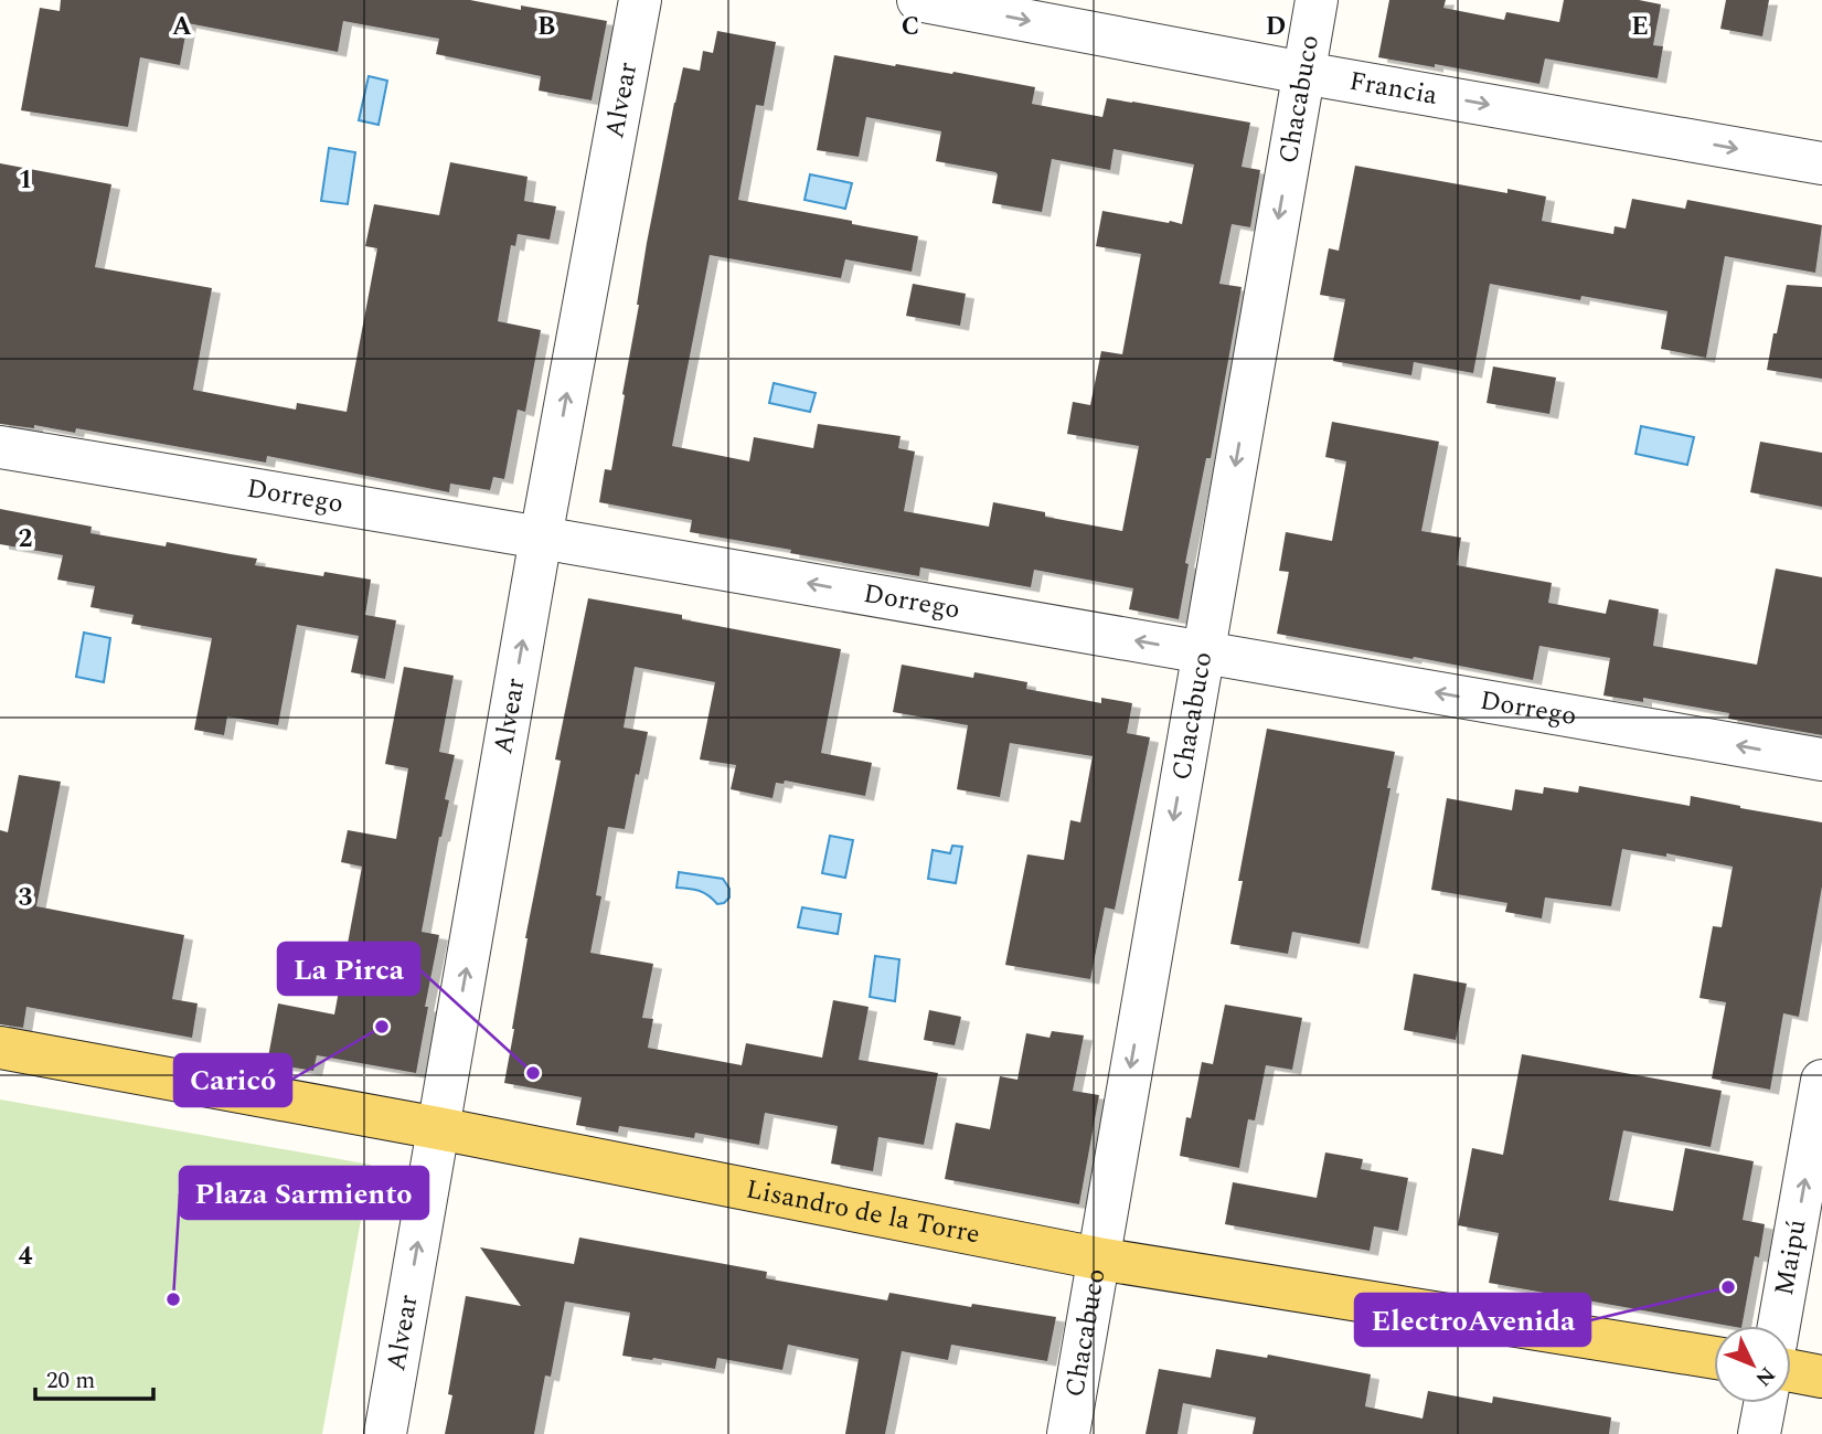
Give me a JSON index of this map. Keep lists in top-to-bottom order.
{
  "streets": {
    "main road": ["Lisandro de la Torre"],
    "street": [
      "Francia",
      "Alvear",
      "Chacabuco",
      "Dorrego",
      "Maipú"
    ]
  },
  "crossings": [
    ["Francia", "Chacabuco"],
    ["Alvear", "Dorrego"],
    ["Alvear", "Lisandro de la Torre"],
    ["Chacabuco", "Dorrego"],
    ["Chacabuco", "Lisandro de la Torre"]
  ],
  "one_way": [
    "Francia",
    "Alvear",
    "Chacabuco",
    "Dorrego",
    "Maipú"
  ],
  "places": [
    "Caricó",
    "La Pirca",
    "ElectroAvenida",
    "Plaza Sarmiento"
  ],
  "scale_bar": "20 m",
  "north": "bottom right",
  "grid": {
    "columns": [
      "A",
      "B",
      "C",
      "D",
      "E"
    ],
    "rows": [
      "1",
      "2",
      "3",
      "4"
    ]
  }
}
